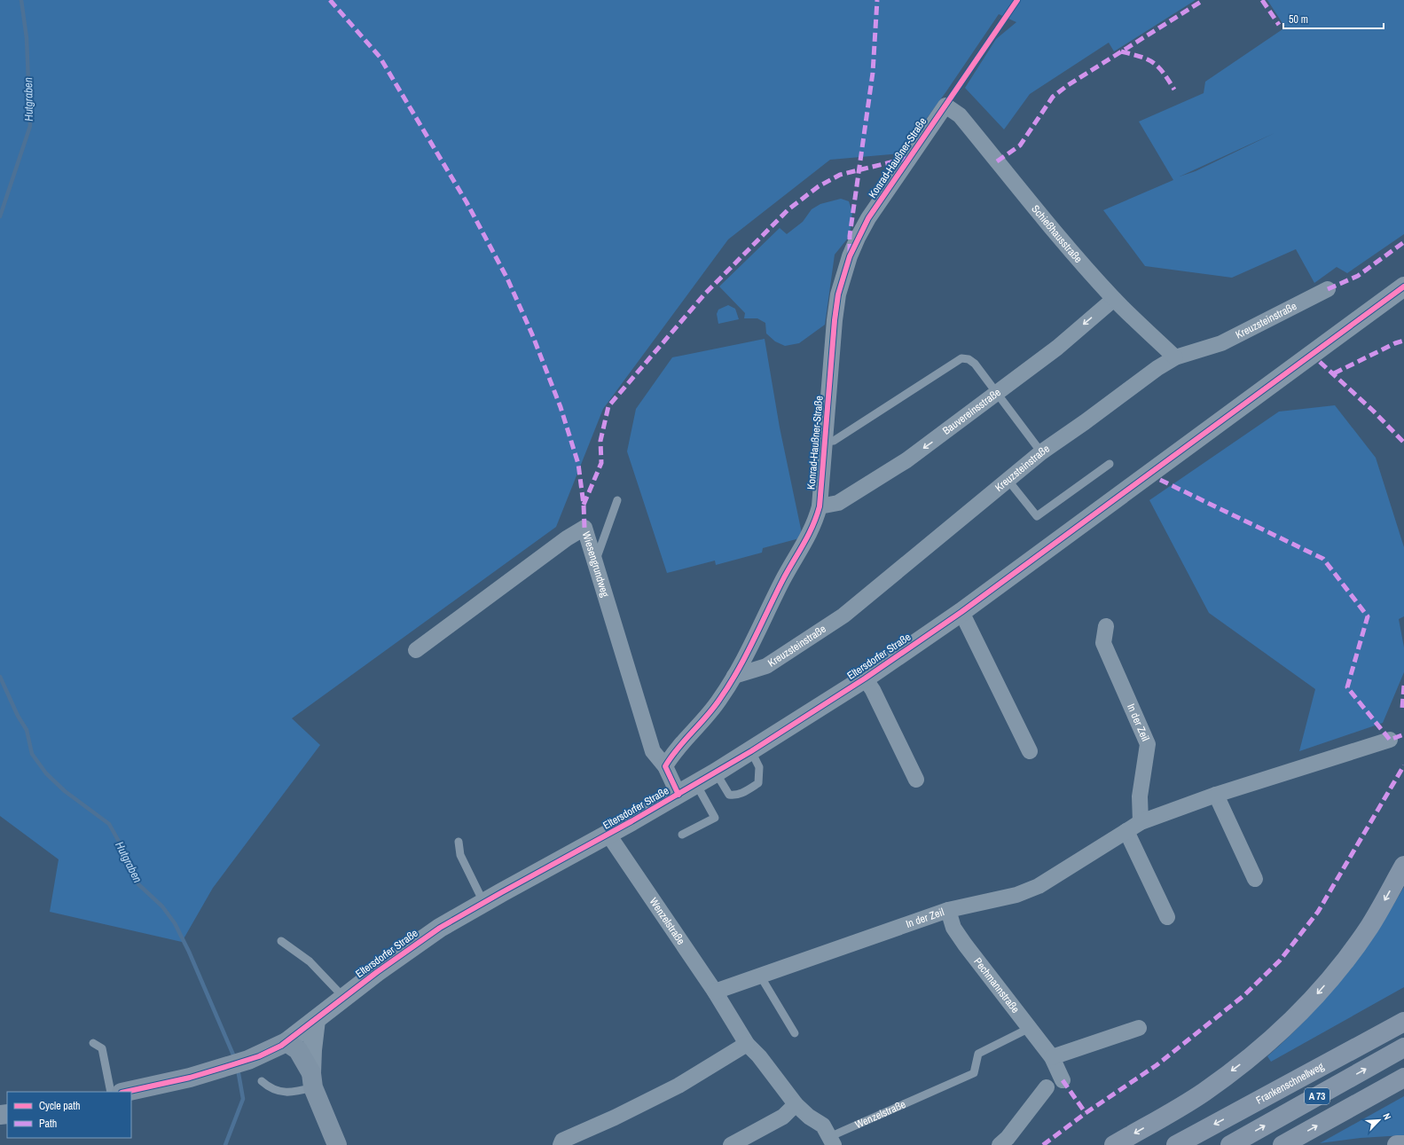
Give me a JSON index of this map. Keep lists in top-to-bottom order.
{
  "streets": {
    "highway": ["Frankenschnellweg", "A 73"],
    "main road": ["Eltersdorfer Straße"],
    "street": [
      "Konrad-Haußner-Straße",
      "Schießhausstraße",
      "Kreuzsteinstraße",
      "Bauvereinsstraße",
      "Wiesengrundweg",
      "In der Zeil",
      "Wenzelstraße",
      "Pechmannstraße"
    ]
  },
  "crossings": [
    ["Konrad-Haußner-Straße", "Schießhausstraße"],
    ["Konrad-Haußner-Straße", "Kreuzsteinstraße"],
    ["Konrad-Haußner-Straße", "Bauvereinsstraße"],
    ["Konrad-Haußner-Straße", "Wiesengrundweg"],
    ["Schießhausstraße", "Kreuzsteinstraße"],
    ["Schießhausstraße", "Bauvereinsstraße"],
    ["Wiesengrundweg", "Eltersdorfer Straße"],
    ["Eltersdorfer Straße", "Wenzelstraße"],
    ["In der Zeil", "Wenzelstraße"],
    ["In der Zeil", "Pechmannstraße"],
    ["Wenzelstraße", "Pechmannstraße"]
  ],
  "one_way": ["Bauvereinsstraße"],
  "water": ["Hutgraben"],
  "legend": ["Cycle path", "Path"],
  "scale_bar": "50 m",
  "north": "top right"
}
